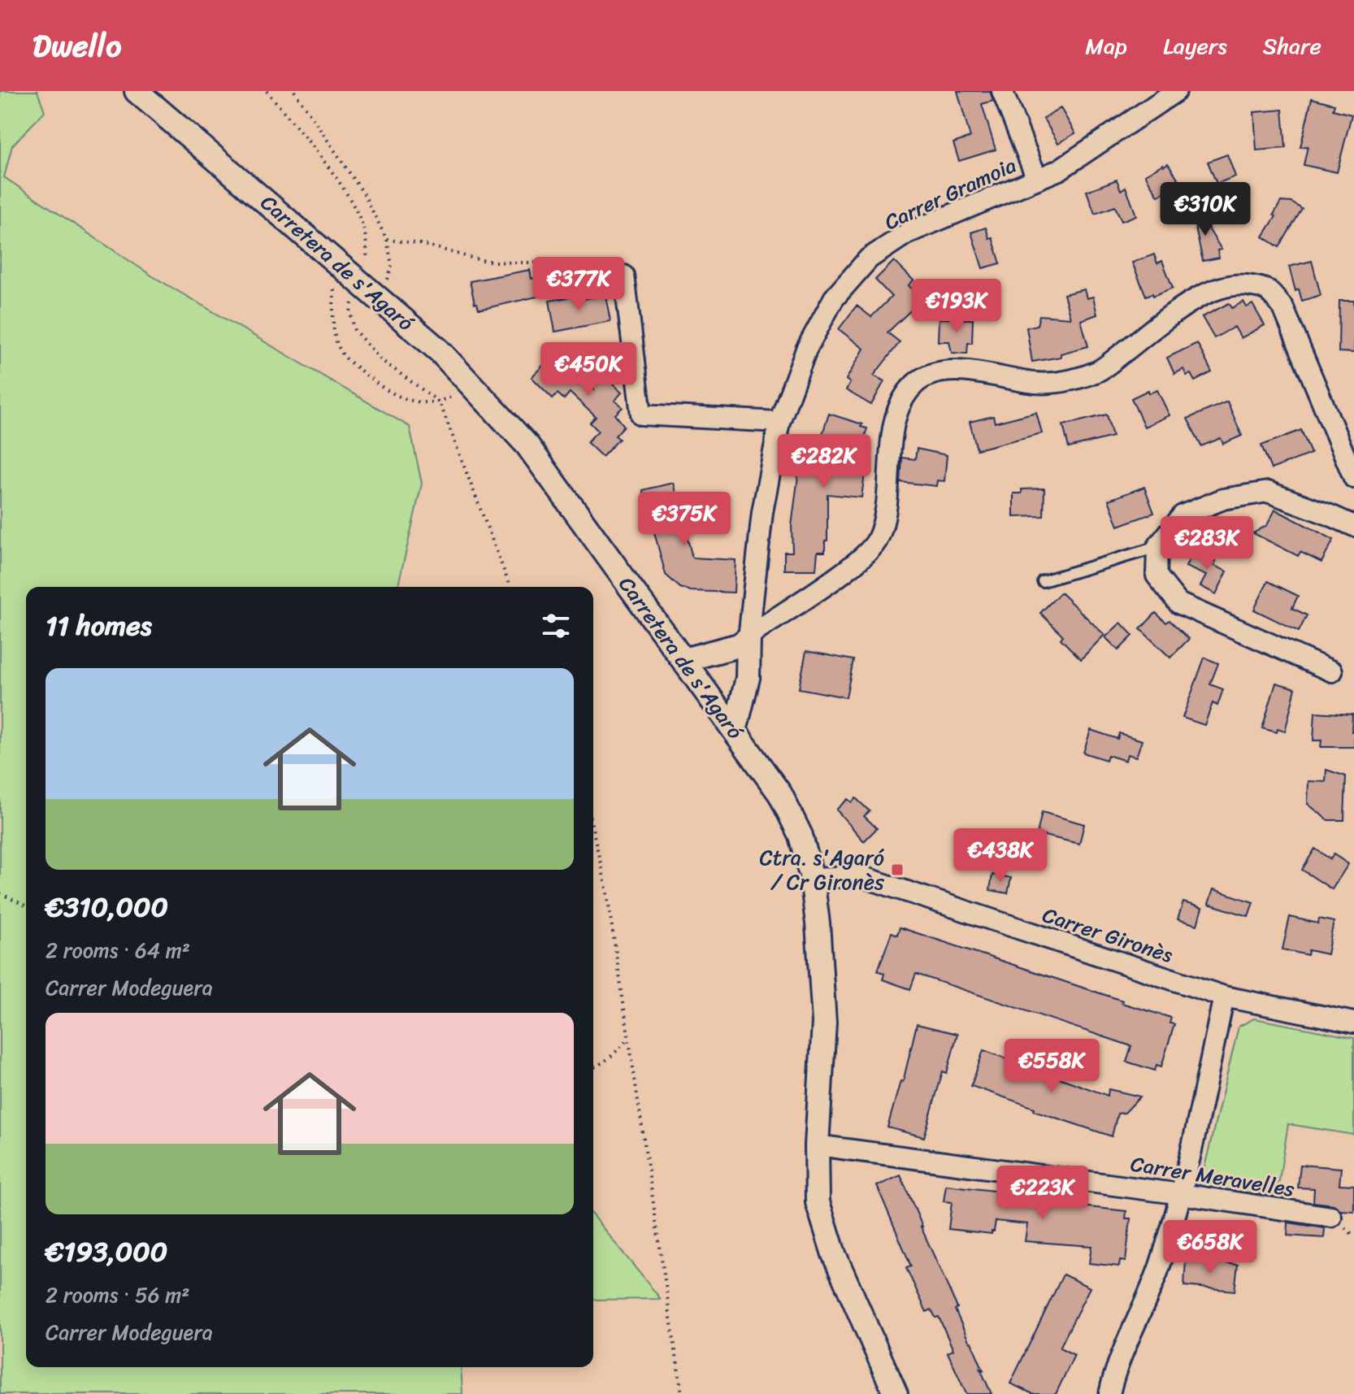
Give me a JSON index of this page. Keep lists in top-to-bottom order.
{
  "streets": {
    "street": [
      "Carrer Gramoia",
      "Carretera de s'Agaró",
      "Carrer Gironès",
      "Carrer Meravelles"
    ]
  },
  "crossings": [
    ["Carretera de s'Agaró", "Carrer Gironès"],
    ["Carretera de s'Agaró", "Carrer Meravelles"]
  ],
  "places": {
    "transit": ["Ctra. s'Agaró / Cr Gironès"]
  },
  "page": {
    "header": "Dwello",
    "nav": ["Map", "Layers", "Share"],
    "price": [
      "€310K",
      "€377K",
      "€193K",
      "€450K",
      "€282K",
      "€375K",
      "€283K",
      "€438K",
      "€558K",
      "€223K",
      "€658K"
    ],
    "heading": "11 homes",
    "list": [
      {
        "name": "€310,000",
        "note": "2 rooms · 64 m² · Carrer Modeguera"
      },
      {
        "name": "€193,000",
        "note": "2 rooms · 56 m² · Carrer Modeguera"
      }
    ]
  }
}
